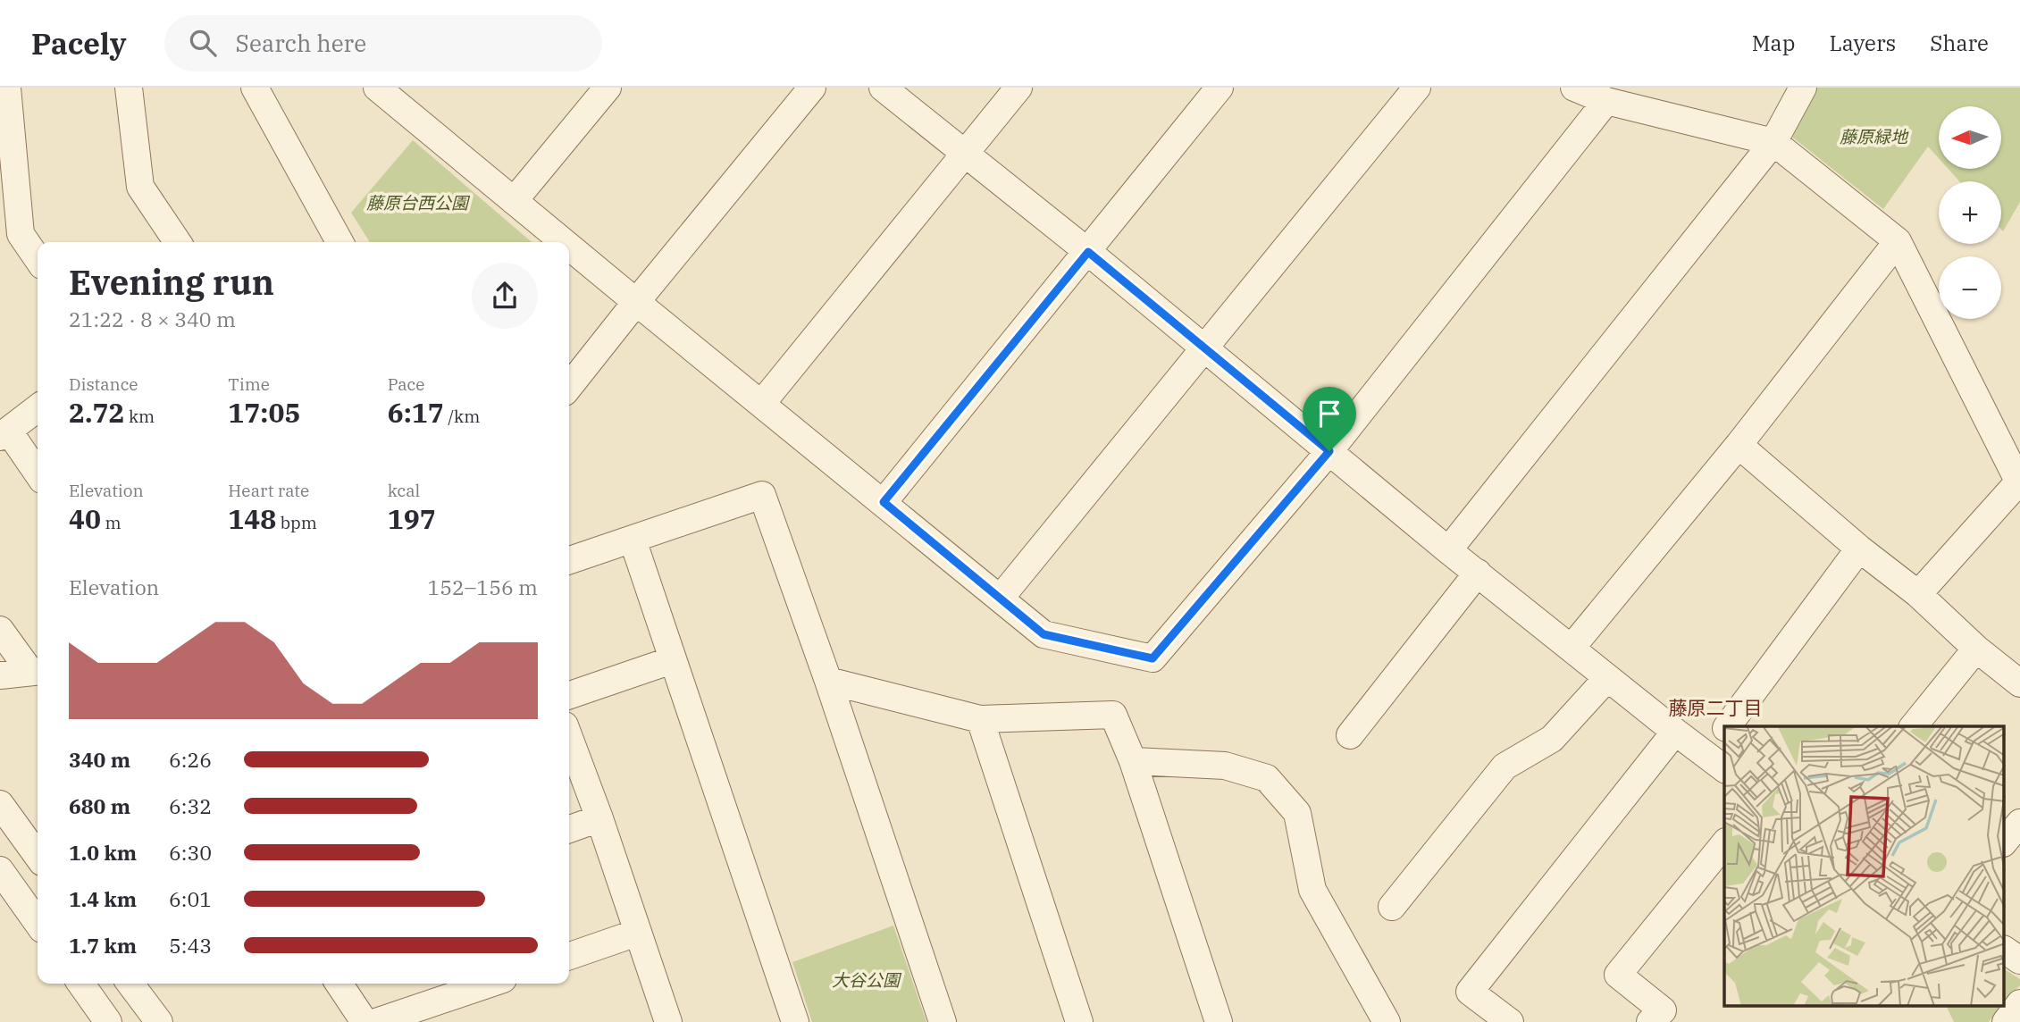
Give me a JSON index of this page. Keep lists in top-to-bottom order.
{
  "districts": ["藤原二丁目"],
  "parks": ["藤原緑地", "藤原台西公園", "大谷公園"],
  "north": "left",
  "page": {
    "header": "Pacely",
    "search": "Search here",
    "nav": ["Map", "Layers", "Share"],
    "map_buttons": ["+", "−"],
    "heading": ["Evening run", "21:22 · 8 × 340 m"],
    "stats": [
      ["Distance", "2.72 km"],
      ["Time", "17:05"],
      ["Pace", "6:17 /km"],
      ["Elevation", "40 m"],
      ["Heart rate", "148 bpm"],
      ["kcal", "197"]
    ],
    "chart": ["Elevation", "152–156 m"],
    "list": [
      {
        "name": "340 m",
        "note": "6:26"
      },
      {
        "name": "680 m",
        "note": "6:32"
      },
      {
        "name": "1.0 km",
        "note": "6:30"
      },
      {
        "name": "1.4 km",
        "note": "6:01"
      },
      {
        "name": "1.7 km",
        "note": "5:43"
      }
    ]
  }
}
